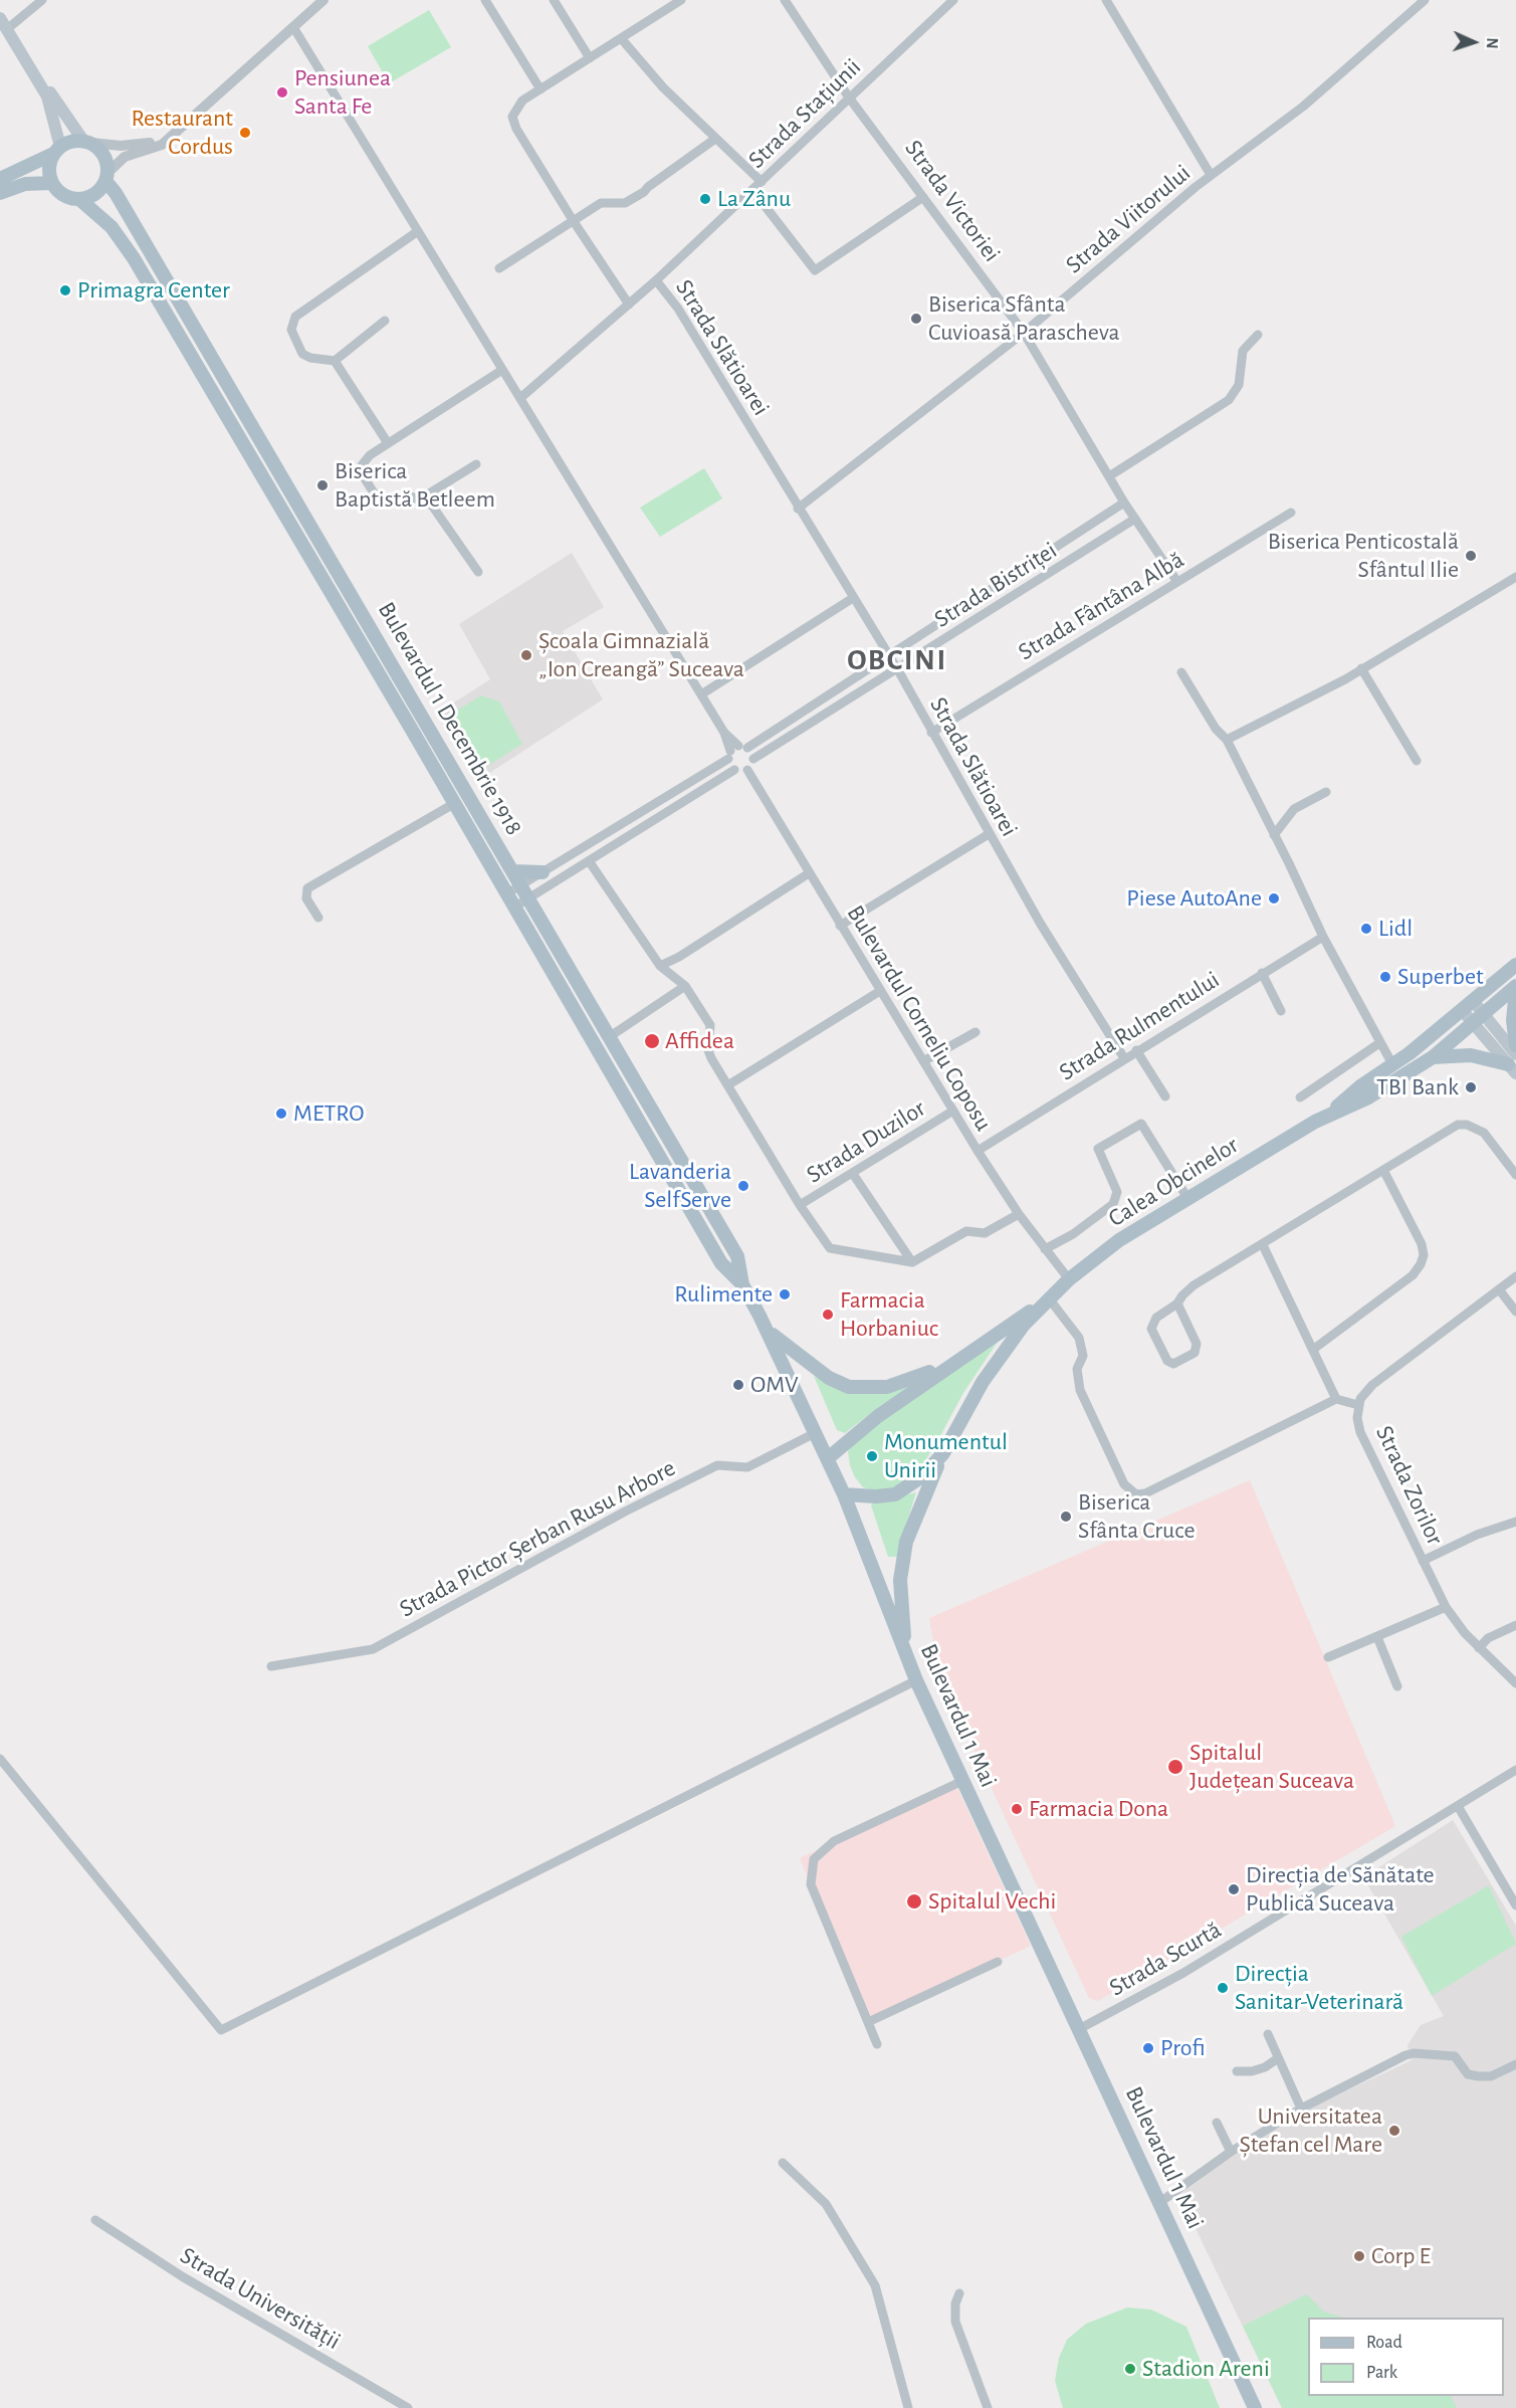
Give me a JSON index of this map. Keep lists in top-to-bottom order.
{
  "streets": {
    "main road": ["Bulevardul 1 Decembrie 1918", "Calea Obcinelor", "Bulevardul 1 Mai"],
    "street": [
      "Strada Stațiunii",
      "Strada Victoriei",
      "Strada Viitorului",
      "Strada Slătioarei",
      "Strada Bistriței",
      "Strada Fântâna Albă",
      "Bulevardul Corneliu Coposu",
      "Strada Rulmentului",
      "Strada Duzilor",
      "Strada Zorilor",
      "Strada Pictor Șerban Rusu Arbore",
      "Strada Scurtă",
      "Strada Universității"
    ]
  },
  "crossings": [
    ["Strada Stațiunii", "Strada Victoriei"],
    ["Strada Stațiunii", "Strada Slătioarei"],
    ["Strada Victoriei", "Strada Viitorului"],
    ["Strada Victoriei", "Strada Bistriței"],
    ["Strada Victoriei", "Strada Fântâna Albă"],
    ["Strada Viitorului", "Strada Slătioarei"],
    ["Strada Slătioarei", "Strada Bistriței"],
    ["Strada Slătioarei", "Strada Fântâna Albă"],
    ["Strada Slătioarei", "Strada Rulmentului"],
    ["Strada Bistriței", "Bulevardul 1 Decembrie 1918"],
    ["Bulevardul 1 Decembrie 1918", "Bulevardul 1 Mai"],
    ["Bulevardul Corneliu Coposu", "Strada Rulmentului"],
    ["Bulevardul Corneliu Coposu", "Strada Duzilor"],
    ["Bulevardul Corneliu Coposu", "Calea Obcinelor"],
    ["Calea Obcinelor", "Bulevardul 1 Mai"],
    ["Strada Pictor Șerban Rusu Arbore", "Bulevardul 1 Mai"],
    ["Bulevardul 1 Mai", "Strada Scurtă"]
  ],
  "districts": ["OBCINI"],
  "places": [
    "Pensiunea Santa Fe",
    "Restaurant Cordus",
    "La Zânu",
    "Primagra Center",
    "Biserica Sfânta Cuvioasă Parascheva",
    "Biserica Baptistă Betleem",
    "Biserica Penticostală Sfântul Ilie",
    "Școala Gimnazială „Ion Creangă” Suceava",
    "Piese AutoAne",
    "Lidl",
    "Superbet",
    "Affidea",
    "TBI Bank",
    "METRO",
    "Lavanderia SelfServe",
    "Rulimente",
    "Farmacia Horbaniuc",
    "OMV",
    "Monumentul Unirii",
    "Biserica Sfânta Cruce",
    "Spitalul Județean Suceava",
    "Farmacia Dona",
    "Direcția de Sănătate Publică Suceava",
    "Spitalul Vechi",
    "Direcția Sanitar-Veterinară",
    "Profi",
    "Universitatea Ștefan cel Mare",
    "Corp E",
    "Stadion Areni"
  ],
  "legend": ["Road", "Park"],
  "north": "right"
}
